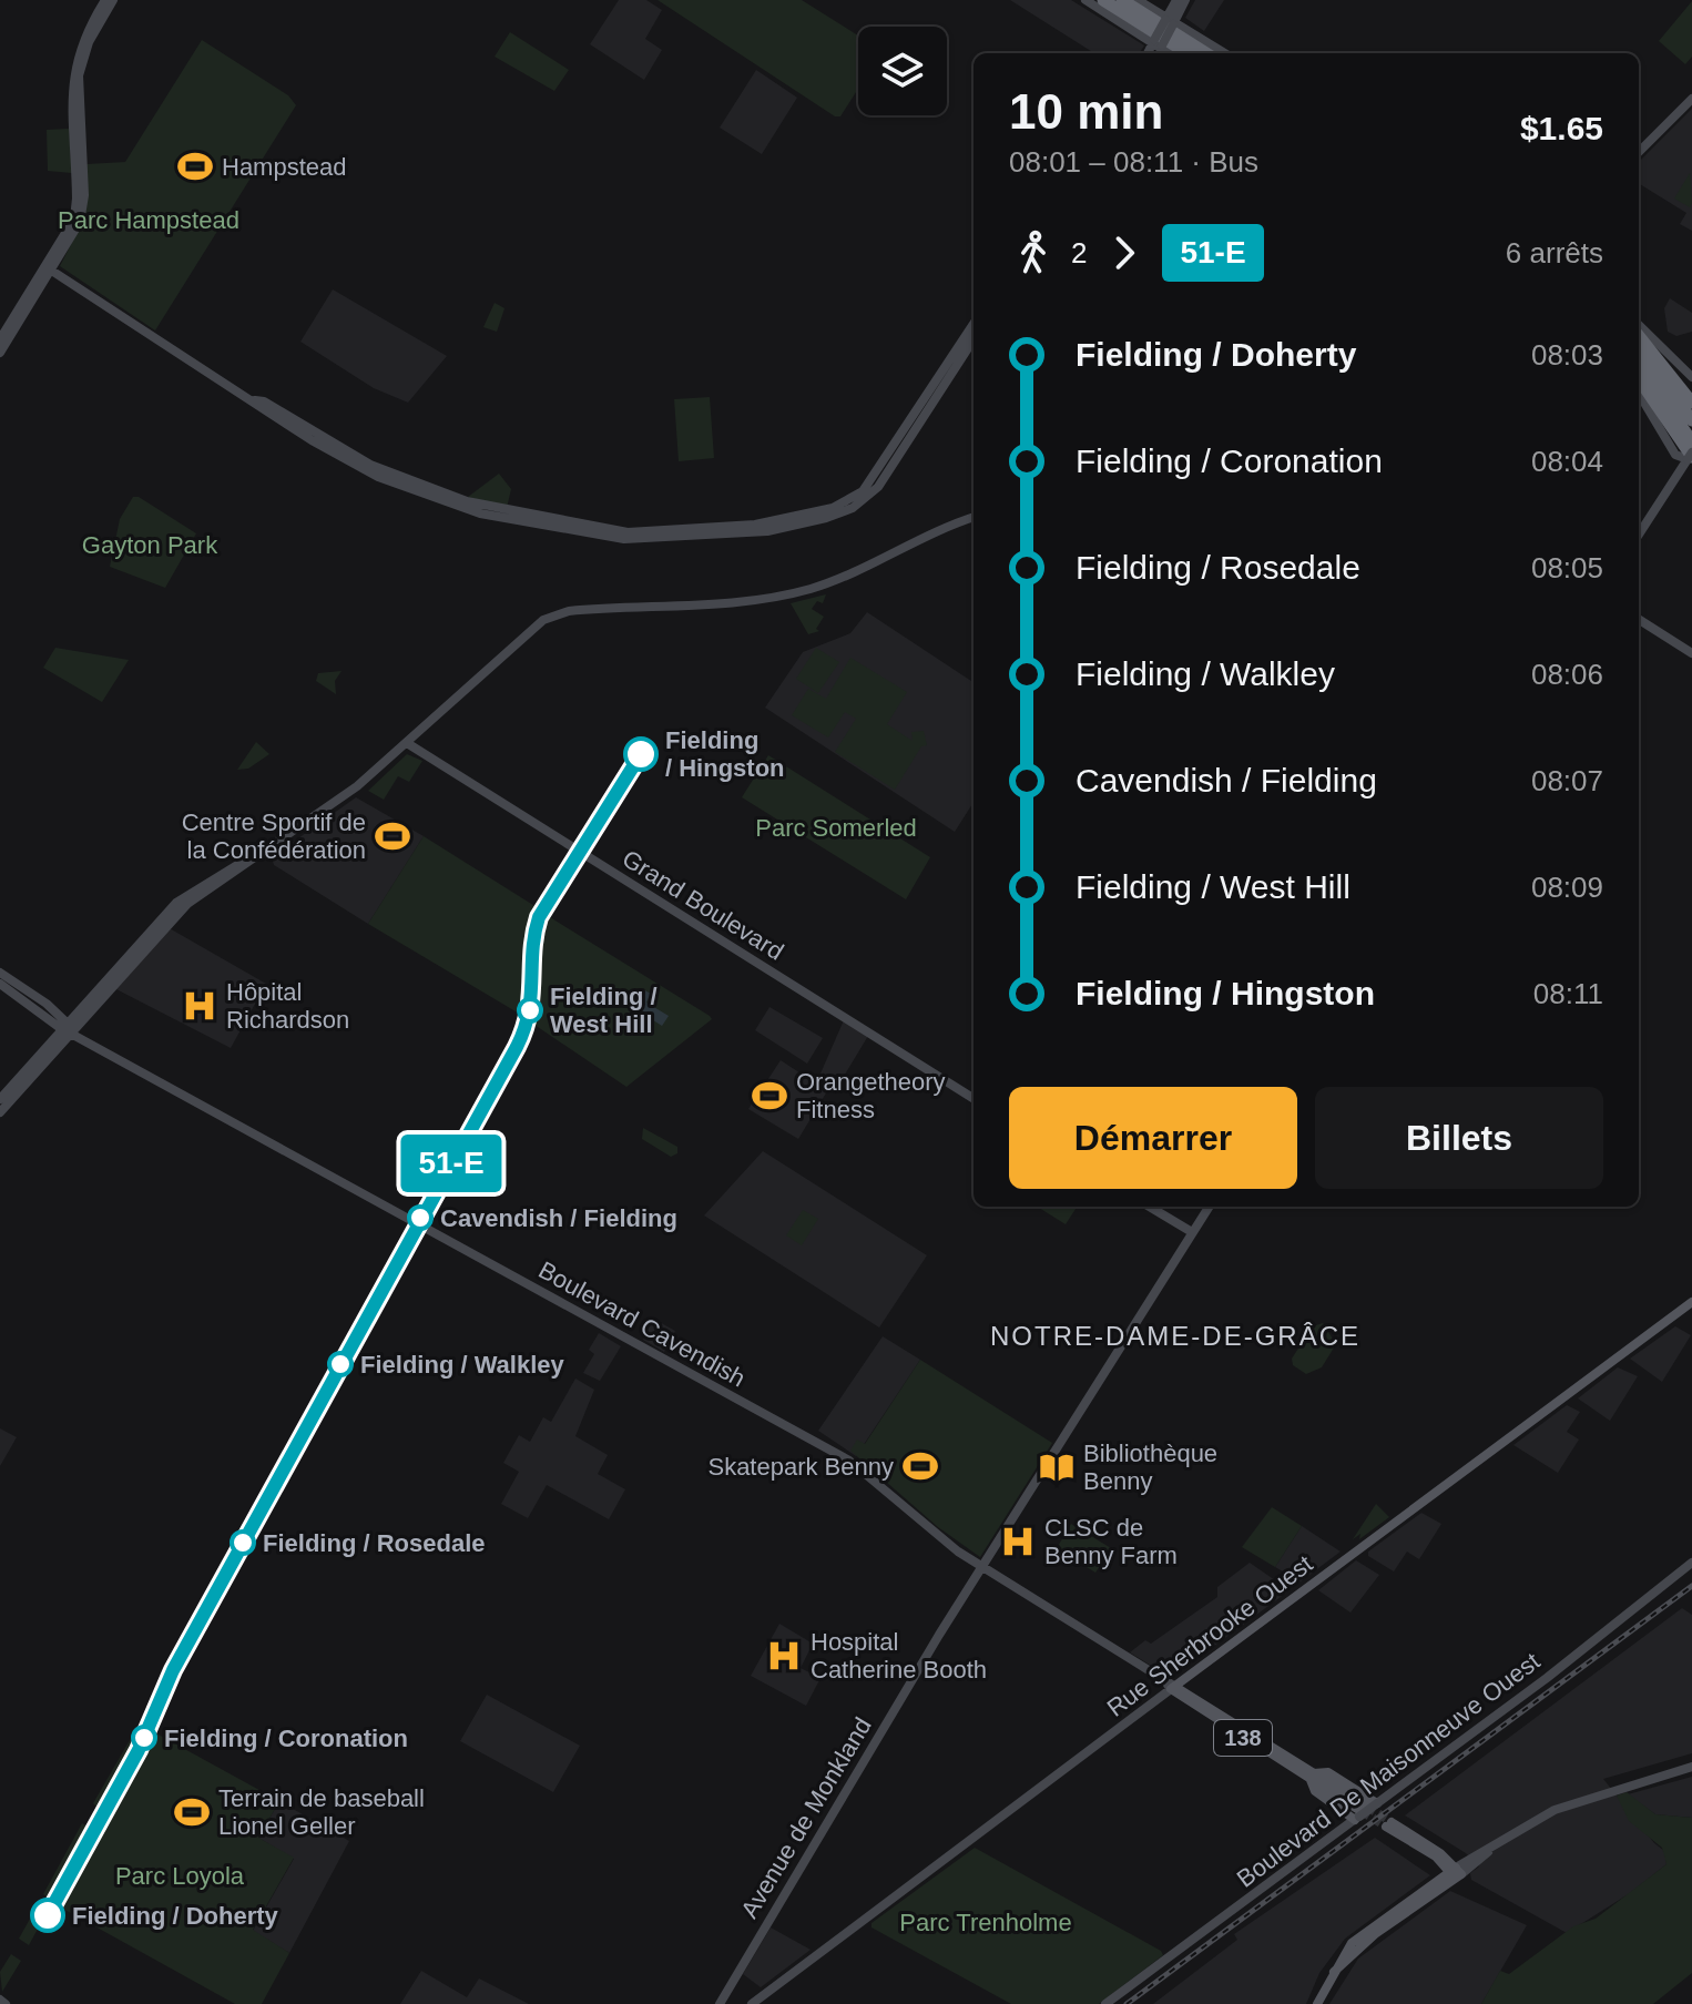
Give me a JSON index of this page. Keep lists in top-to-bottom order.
{
  "streets": {
    "main road": [
      "Grand Boulevard",
      "Boulevard Cavendish",
      "Rue Sherbrooke Ouest",
      "138",
      "Boulevard De Maisonneuve Ouest",
      "Avenue de Monkland"
    ]
  },
  "crossings": [
    ["Boulevard Cavendish", "Rue Sherbrooke Ouest"],
    ["Boulevard Cavendish", "Avenue de Monkland"]
  ],
  "districts": ["NOTRE-DAME-DE-GRÂCE"],
  "parks": [
    "Parc Hampstead",
    "Gayton Park",
    "Parc Somerled",
    "Parc Loyola",
    "Parc Trenholme"
  ],
  "places": {
    "sports": [
      "Hampstead",
      "Centre Sportif de la Confédération",
      "Orangetheory Fitness",
      "Skatepark Benny",
      "Terrain de baseball Lionel Geller"
    ],
    "other": [
      "Fielding / Hingston",
      "Fielding / West Hill",
      "Cavendish / Fielding",
      "Fielding / Walkley",
      "Fielding / Rosedale",
      "Fielding / Coronation",
      "Fielding / Doherty"
    ],
    "hospital": ["Hôpital Richardson", "CLSC de Benny Farm", "Hospital Catherine Booth"],
    "library": ["Bibliothèque Benny"]
  },
  "lines": ["bus line 51-E"],
  "page": {
    "on_map": "51-E",
    "heading": ["10 min", "08:01 – 08:11 · Bus", "$1.65"],
    "legs": ["2", "51-E", "6 arrêts"],
    "list": [
      {
        "name": "Fielding / Doherty",
        "value": "08:03"
      },
      {
        "name": "Fielding / Coronation",
        "value": "08:04"
      },
      {
        "name": "Fielding / Rosedale",
        "value": "08:05"
      },
      {
        "name": "Fielding / Walkley",
        "value": "08:06"
      },
      {
        "name": "Cavendish / Fielding",
        "value": "08:07"
      },
      {
        "name": "Fielding / West Hill",
        "value": "08:09"
      },
      {
        "name": "Fielding / Hingston",
        "value": "08:11"
      }
    ],
    "buttons": ["Démarrer", "Billets"]
  }
}
